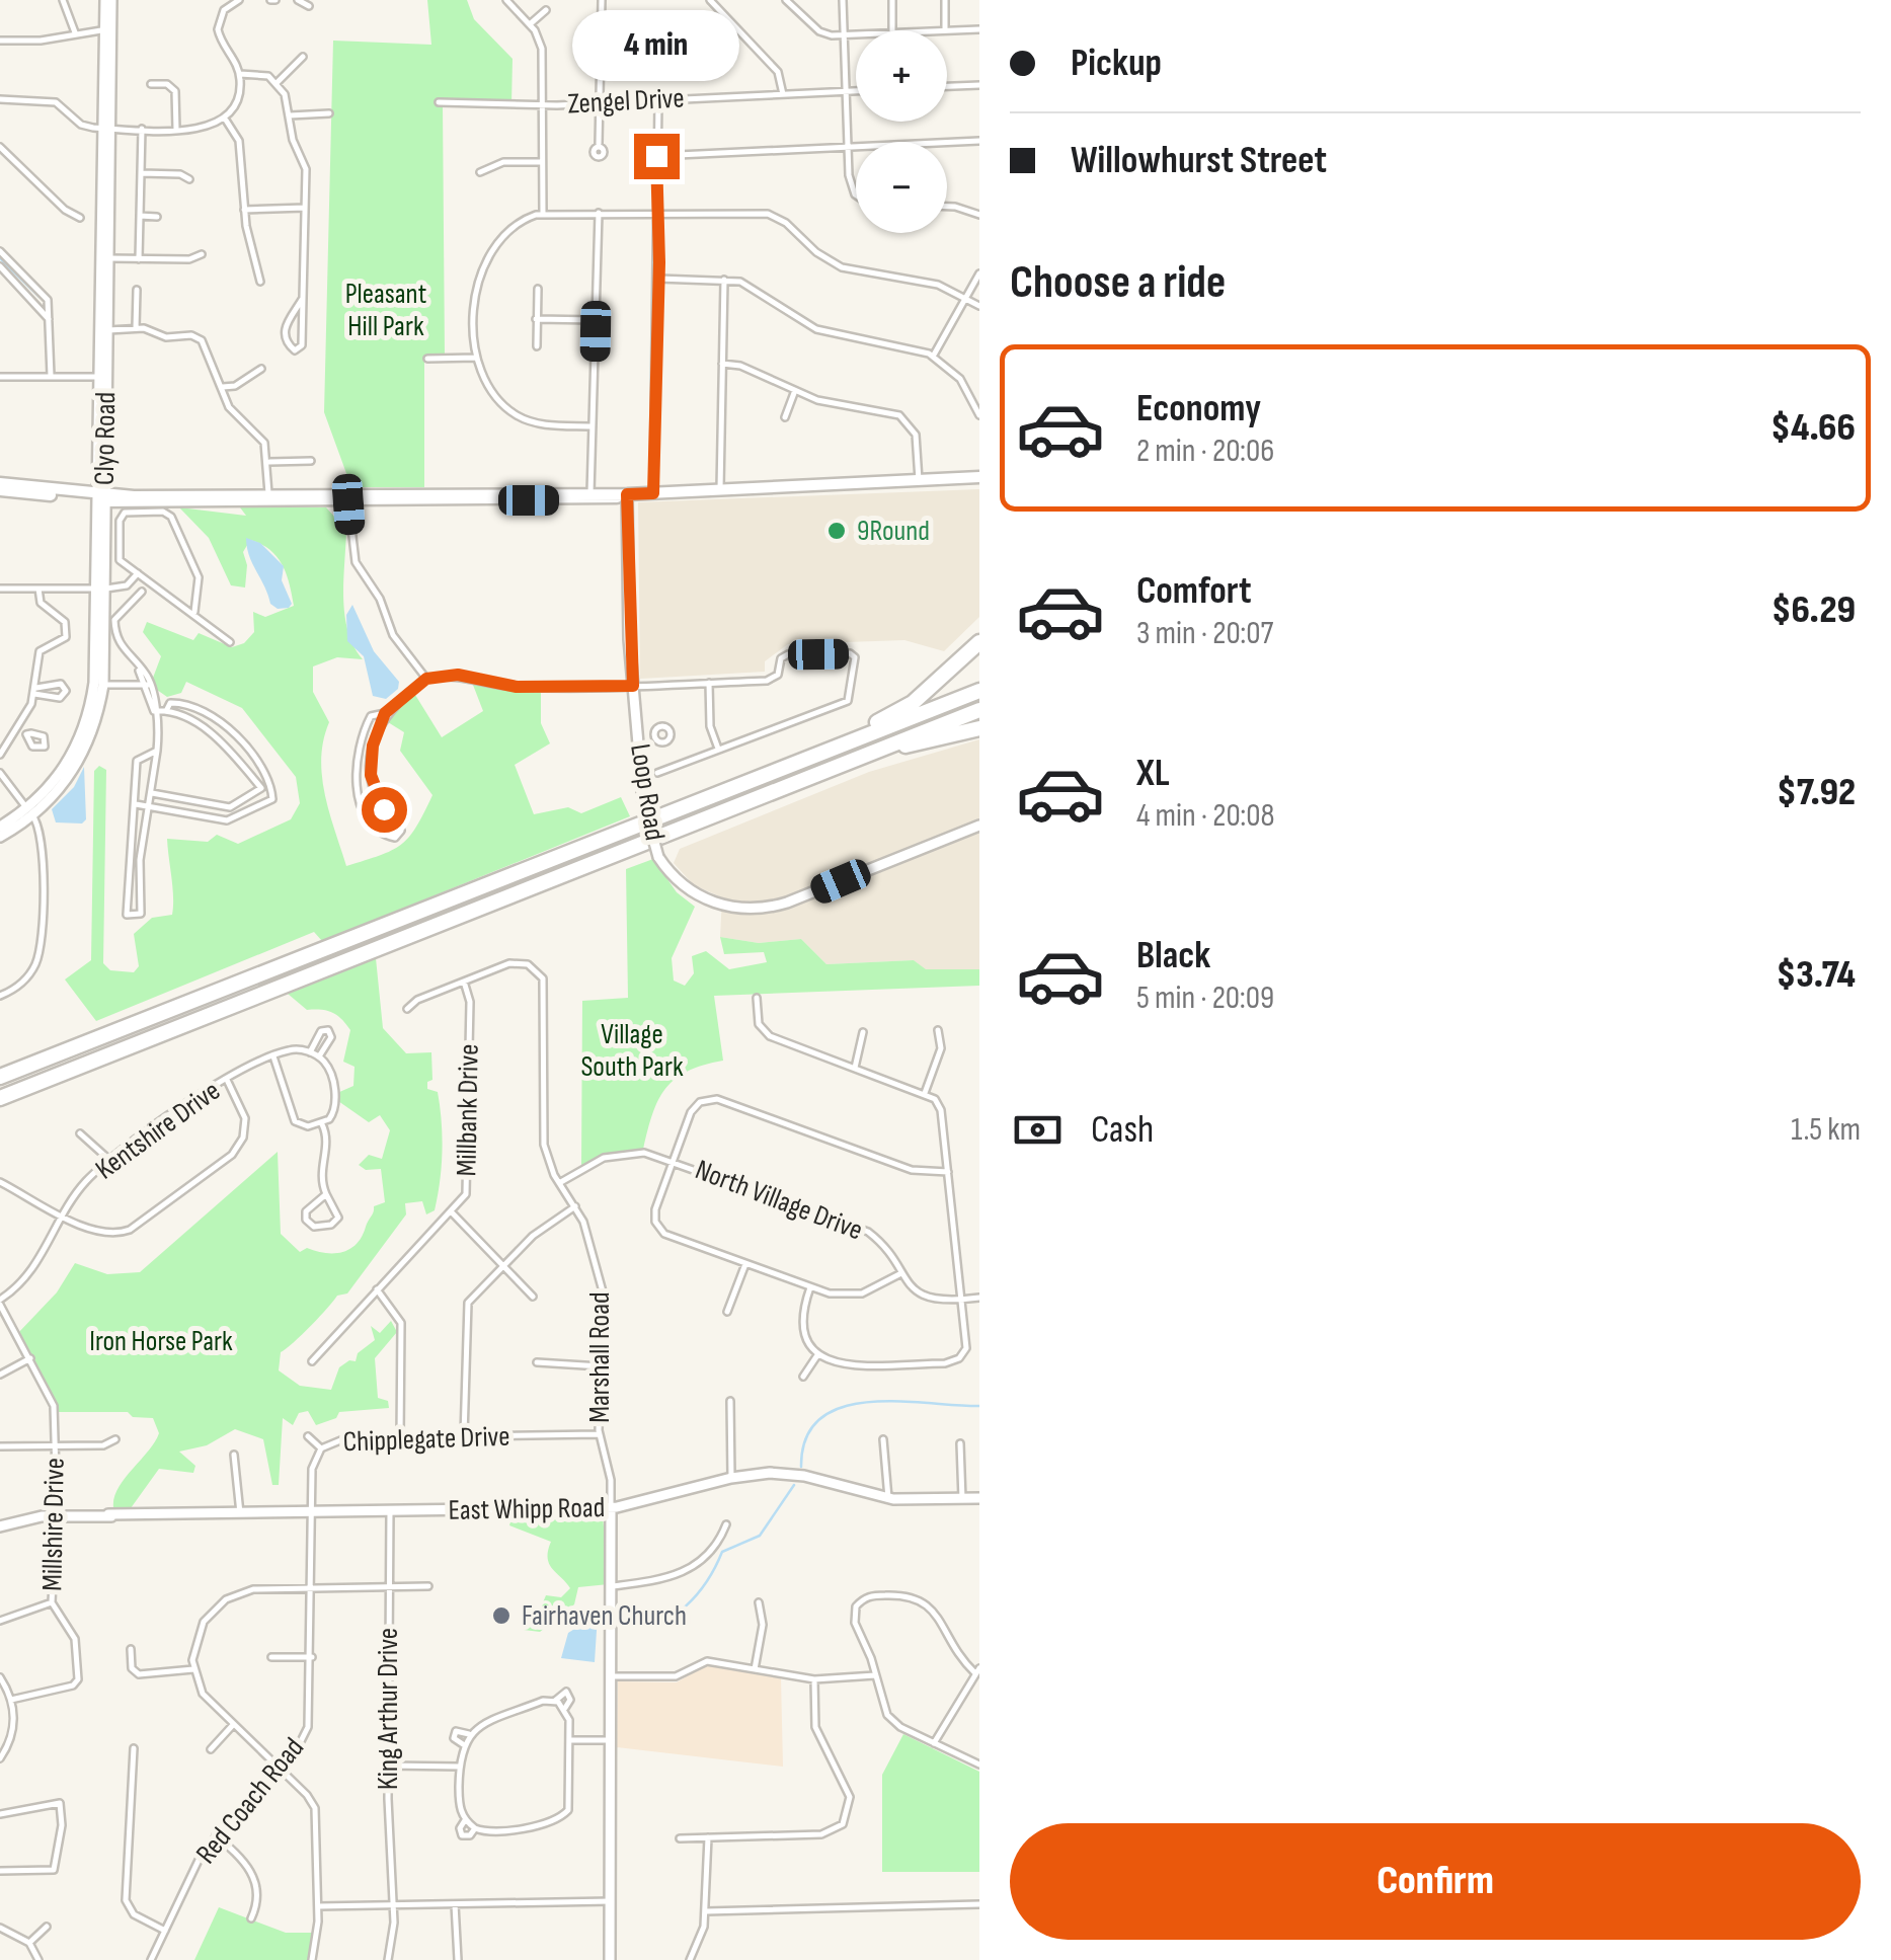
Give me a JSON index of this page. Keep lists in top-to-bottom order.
{
  "streets": {
    "street": [
      "Zengel Drive",
      "Clyo Road",
      "Loop Road",
      "Millbank Drive",
      "Kentshire Drive",
      "North Village Drive",
      "Marshall Road",
      "Chipplegate Drive",
      "East Whipp Road",
      "Millshire Drive",
      "King Arthur Drive",
      "Red Coach Road"
    ]
  },
  "crossings": [
    ["Millbank Drive", "Marshall Road"],
    ["Kentshire Drive", "Millshire Drive"],
    ["North Village Drive", "Marshall Road"],
    ["Marshall Road", "Chipplegate Drive"],
    ["Marshall Road", "East Whipp Road"],
    ["Chipplegate Drive", "East Whipp Road"],
    ["Chipplegate Drive", "Red Coach Road"],
    ["East Whipp Road", "Millshire Drive"],
    ["East Whipp Road", "King Arthur Drive"],
    ["East Whipp Road", "Red Coach Road"]
  ],
  "parks": ["Pleasant Hill Park", "Village South Park", "Iron Horse Park"],
  "places": ["9Round", "Fairhaven Church"],
  "page": {
    "banner": ["Pickup", "Willowhurst Street"],
    "bubble": "4 min",
    "map_buttons": ["+", "−"],
    "heading": "Choose a ride",
    "list": [
      {
        "name": "Economy",
        "note": "2 min · 20:06",
        "value": "$4.66"
      },
      {
        "name": "Comfort",
        "note": "3 min · 20:07",
        "value": "$6.29"
      },
      {
        "name": "XL",
        "note": "4 min · 20:08",
        "value": "$7.92"
      },
      {
        "name": "Black",
        "note": "5 min · 20:09",
        "value": "$3.74"
      }
    ],
    "pay": ["Cash", "1.5 km"],
    "buttons": "Confirm"
  }
}
